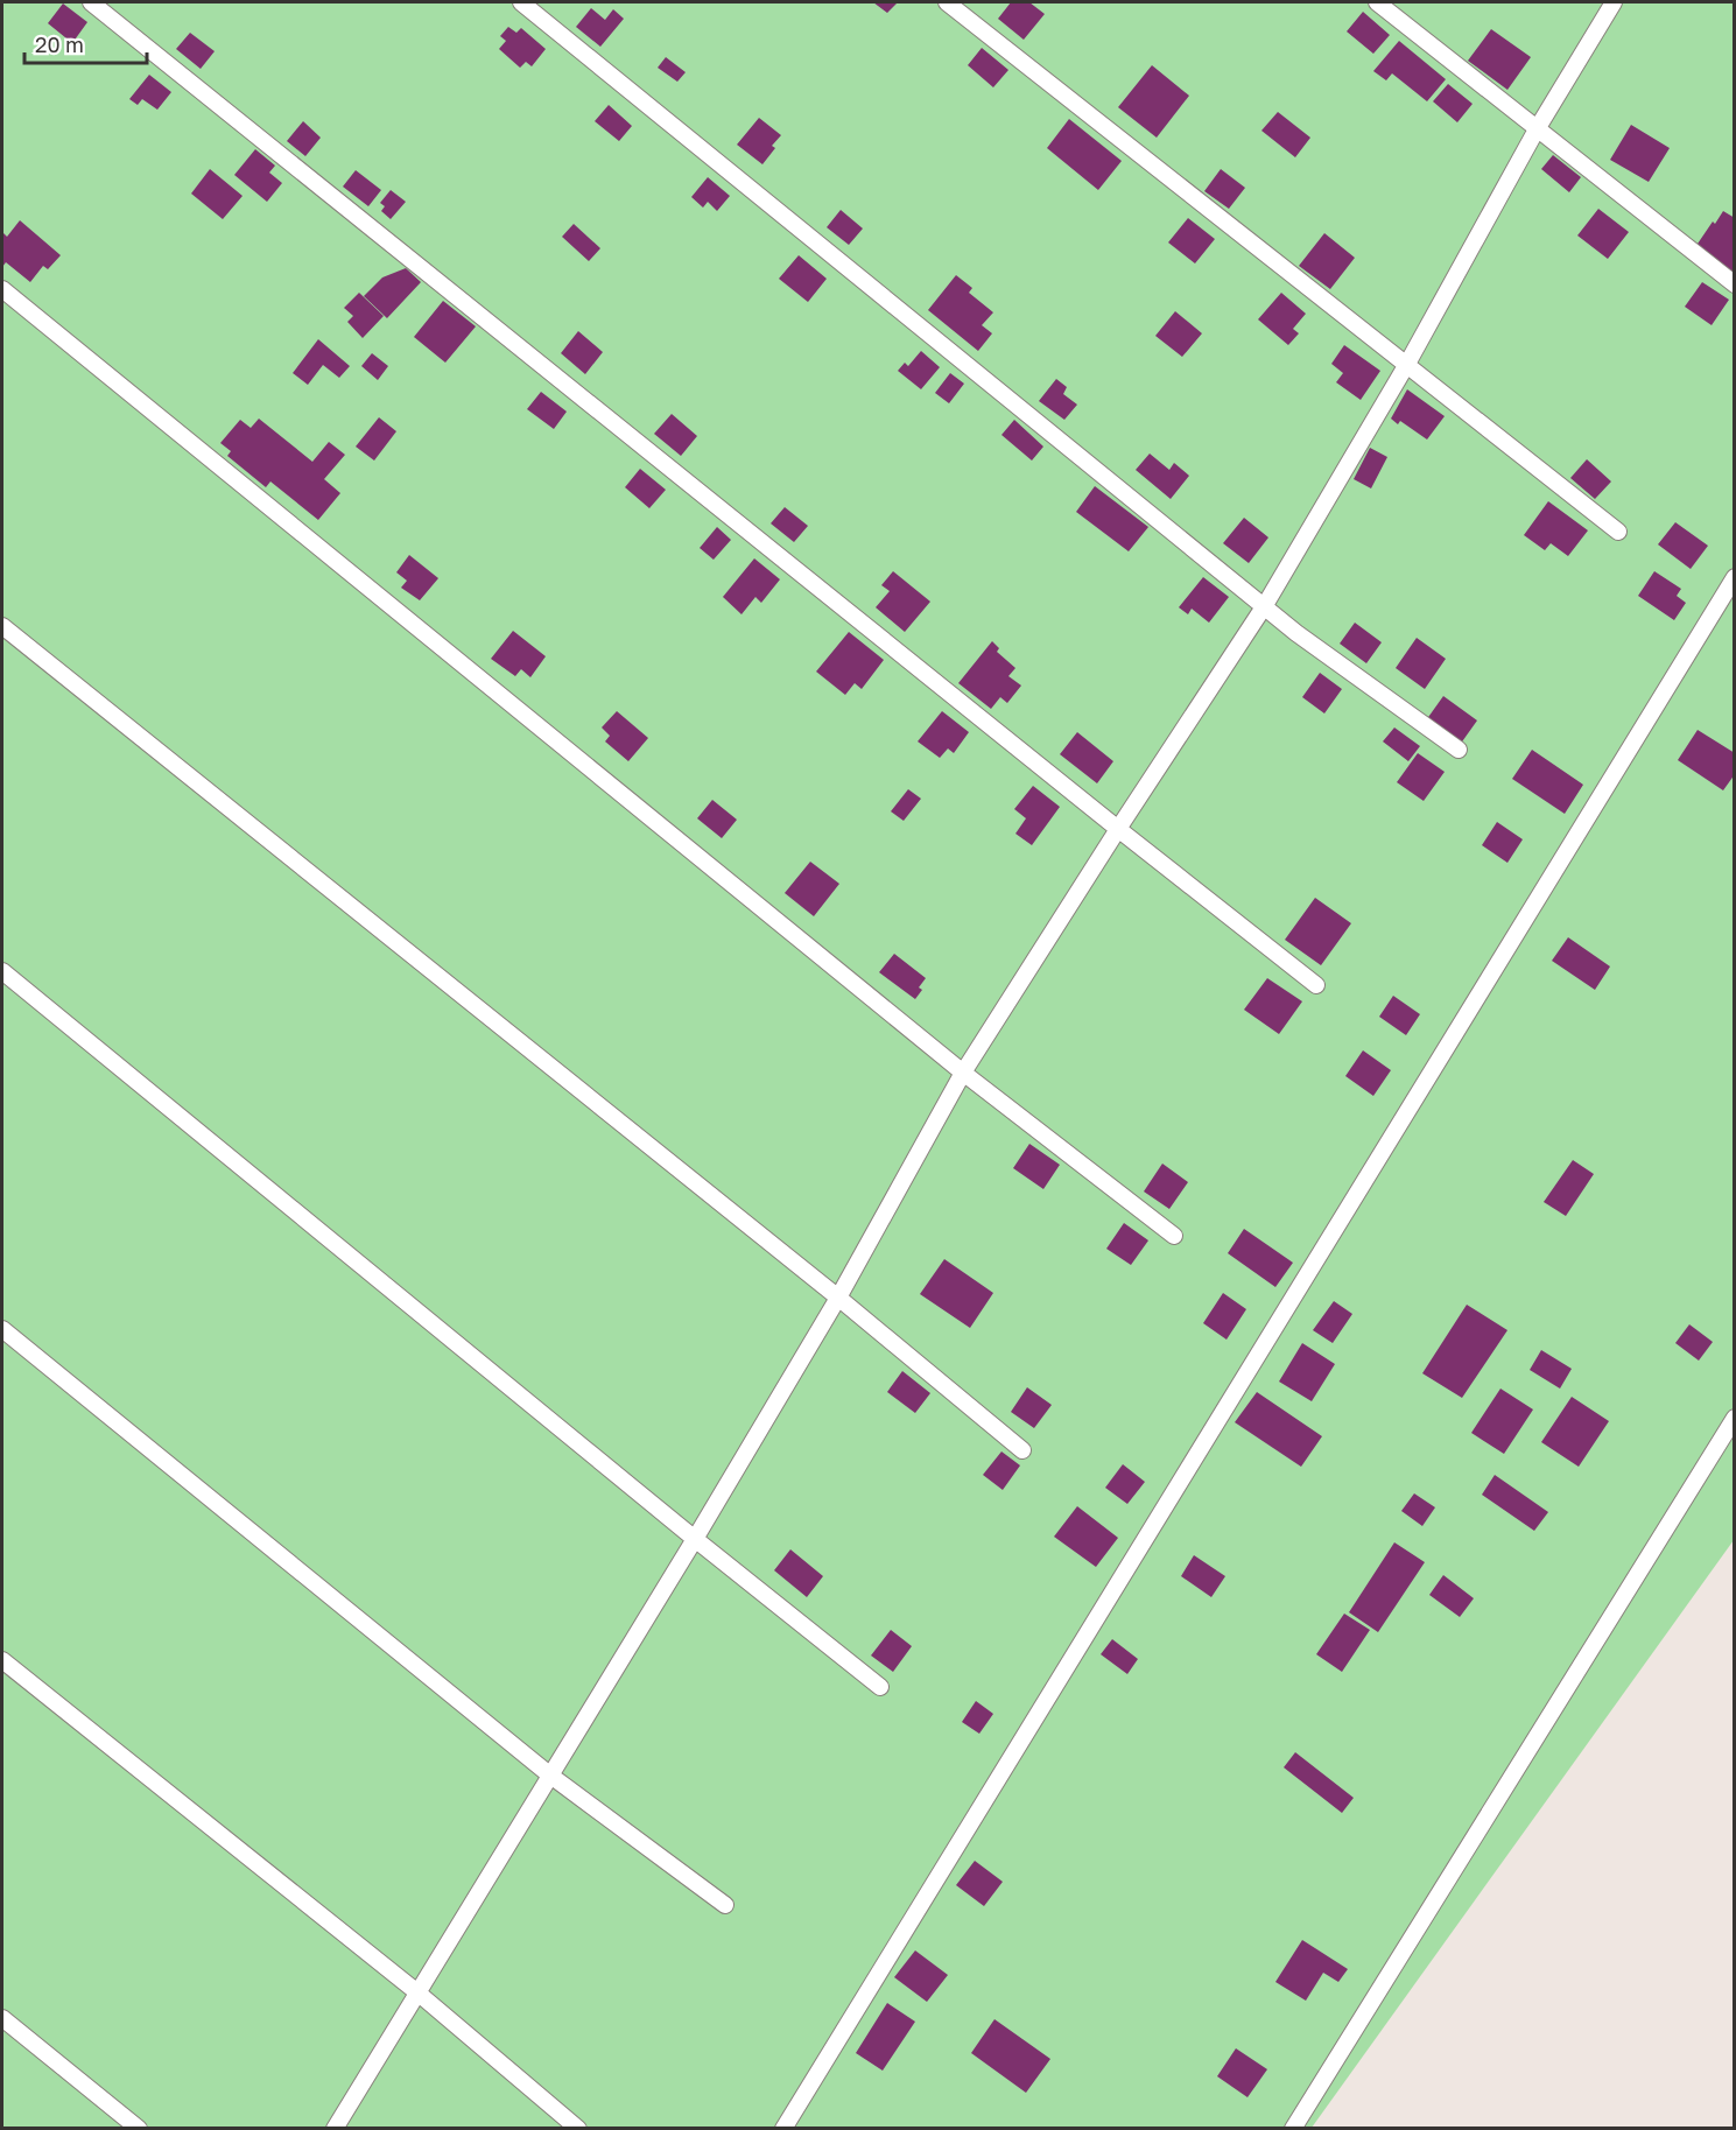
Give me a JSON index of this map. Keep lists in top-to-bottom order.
{
  "scale_bar": "20 m"
}
